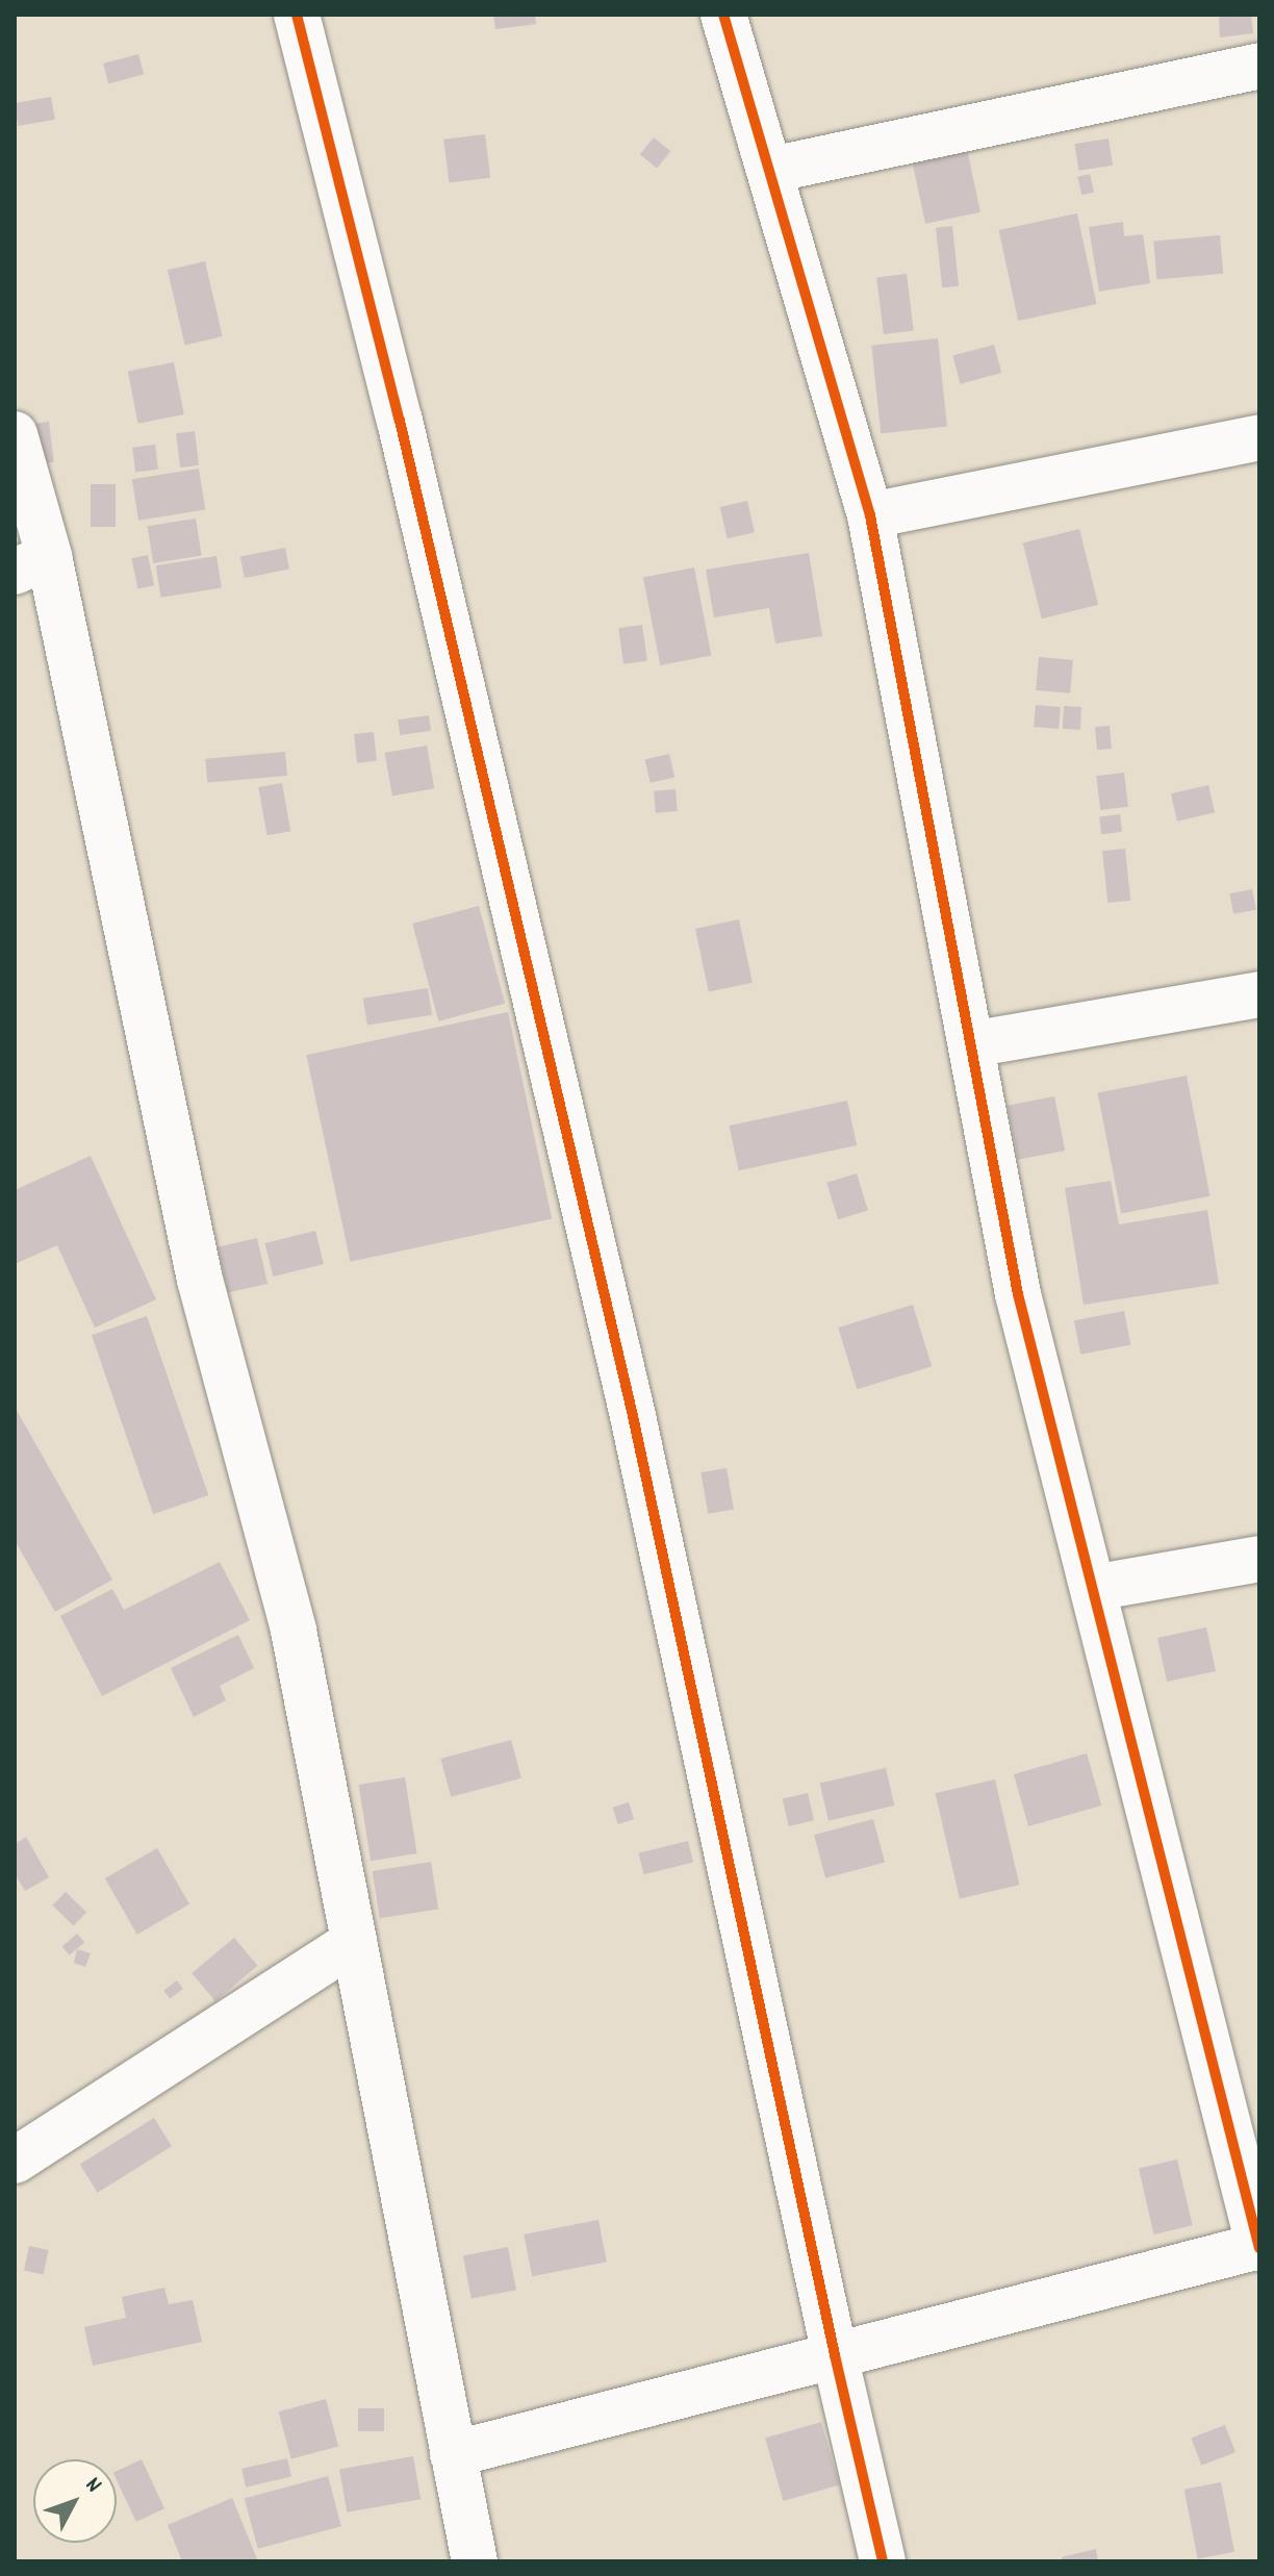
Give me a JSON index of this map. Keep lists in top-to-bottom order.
{
  "north": "top right"
}
